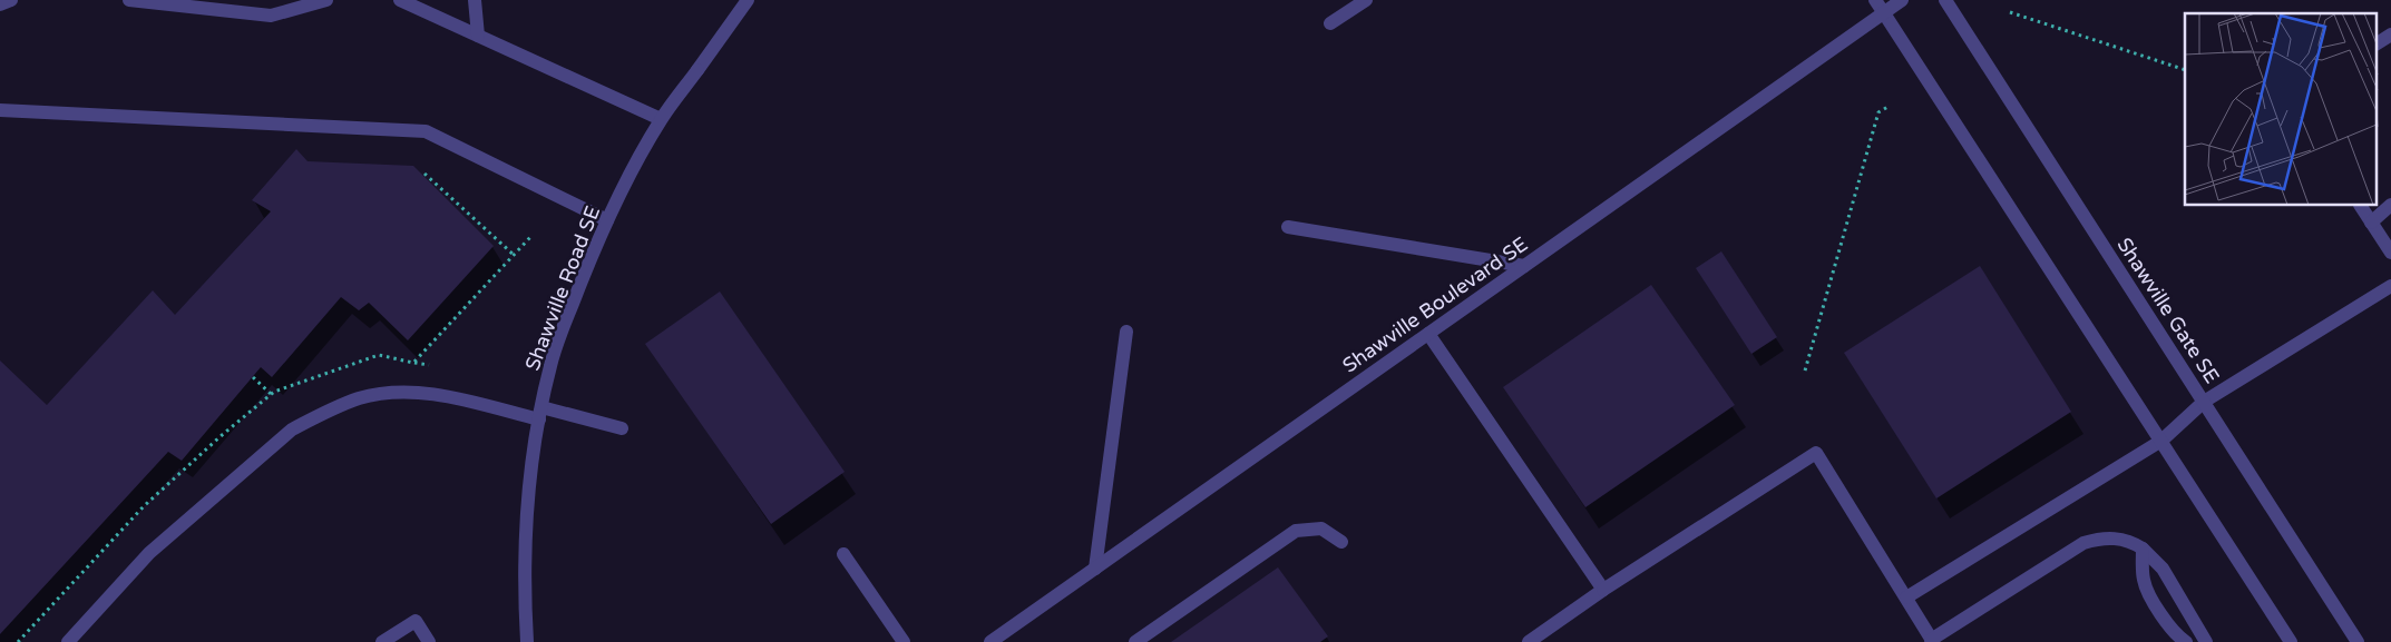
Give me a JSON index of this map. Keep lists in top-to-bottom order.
{
  "streets": {
    "street": ["Shawville Road SE", "Shawville Boulevard SE", "Shawville Gate SE"]
  }
}
